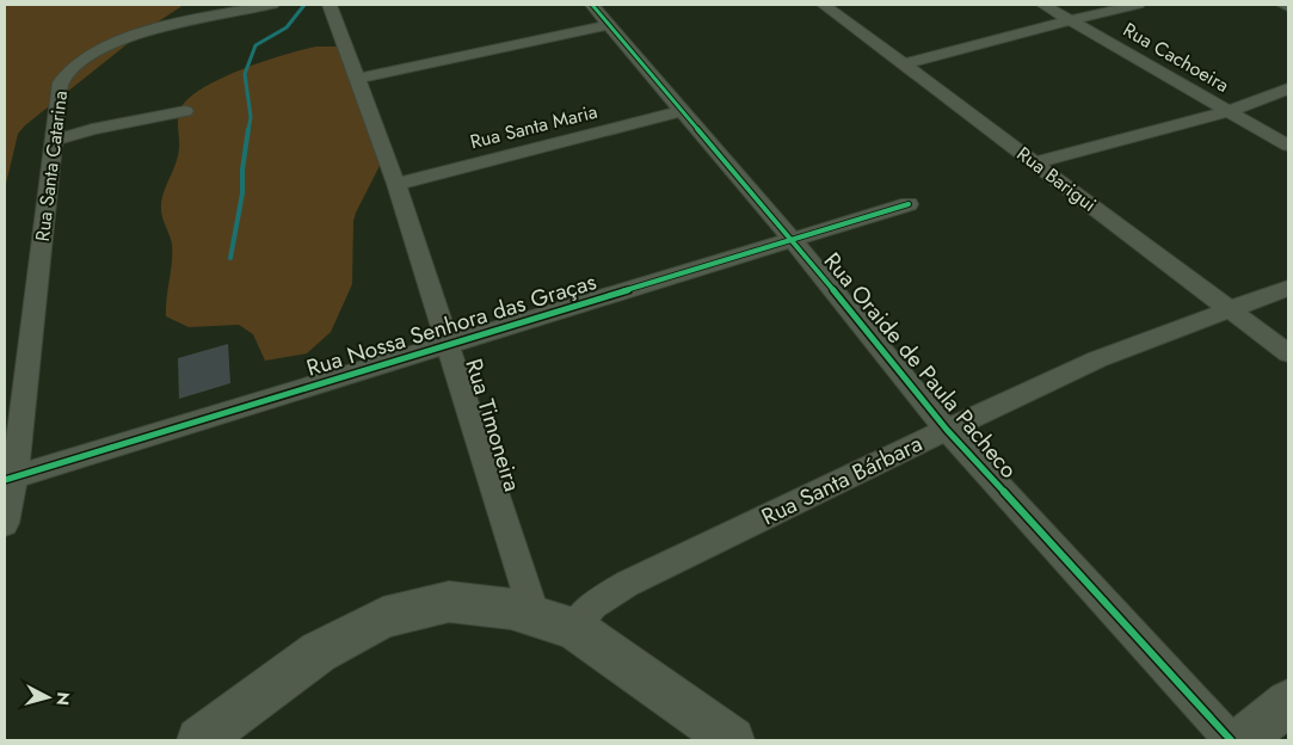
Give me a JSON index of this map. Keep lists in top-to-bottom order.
{
  "streets": {
    "street": [
      "Rua Cachoeira",
      "Rua Santa Maria",
      "Rua Santa Catarina",
      "Rua Barigui",
      "Rua Nossa Senhora das Graças",
      "Rua Oraide de Paula Pacheco",
      "Rua Timoneira",
      "Rua Santa Bárbara"
    ]
  },
  "crossings": [
    ["Rua Santa Maria", "Rua Oraide de Paula Pacheco"],
    ["Rua Santa Maria", "Rua Timoneira"],
    ["Rua Santa Catarina", "Rua Nossa Senhora das Graças"],
    ["Rua Barigui", "Rua Santa Bárbara"],
    ["Rua Nossa Senhora das Graças", "Rua Oraide de Paula Pacheco"],
    ["Rua Nossa Senhora das Graças", "Rua Timoneira"],
    ["Rua Oraide de Paula Pacheco", "Rua Santa Bárbara"],
    ["Rua Timoneira", "Rua Santa Bárbara"]
  ],
  "north": "right"
}
